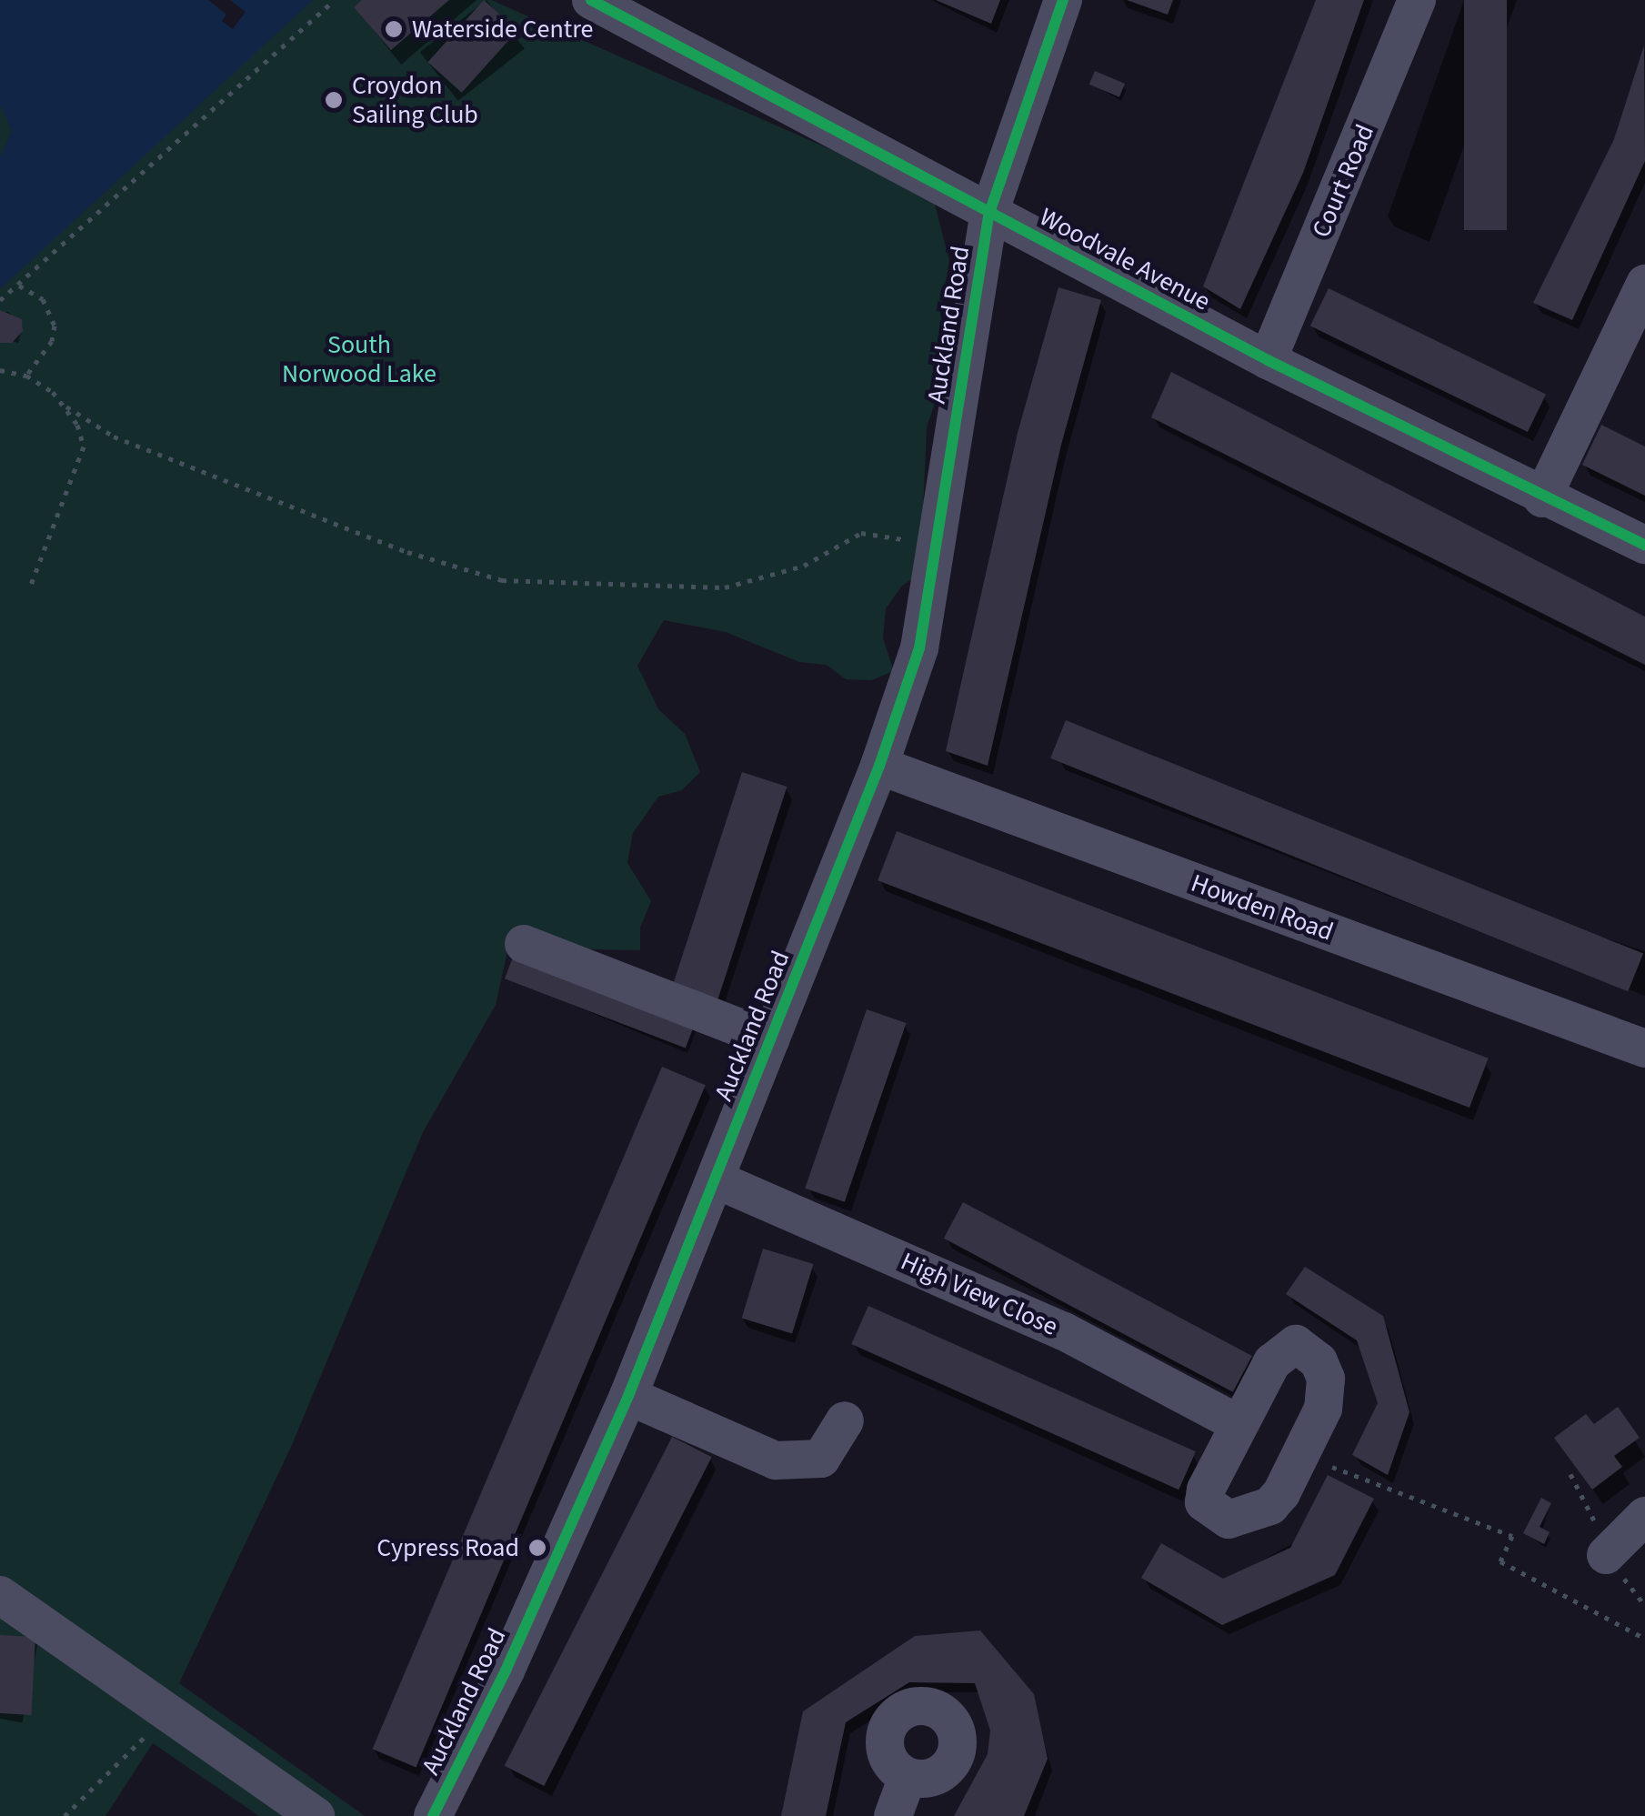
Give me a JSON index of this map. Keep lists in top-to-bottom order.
{
  "streets": {
    "street": [
      "Court Road",
      "Woodvale Avenue",
      "Auckland Road",
      "Howden Road",
      "High View Close"
    ]
  },
  "crossings": [
    ["Court Road", "Woodvale Avenue"],
    ["Woodvale Avenue", "Auckland Road"],
    ["Auckland Road", "Howden Road"],
    ["Auckland Road", "High View Close"]
  ],
  "parks": ["South Norwood Lake"],
  "places": ["Waterside Centre", "Croydon Sailing Club", "Cypress Road"]
}
